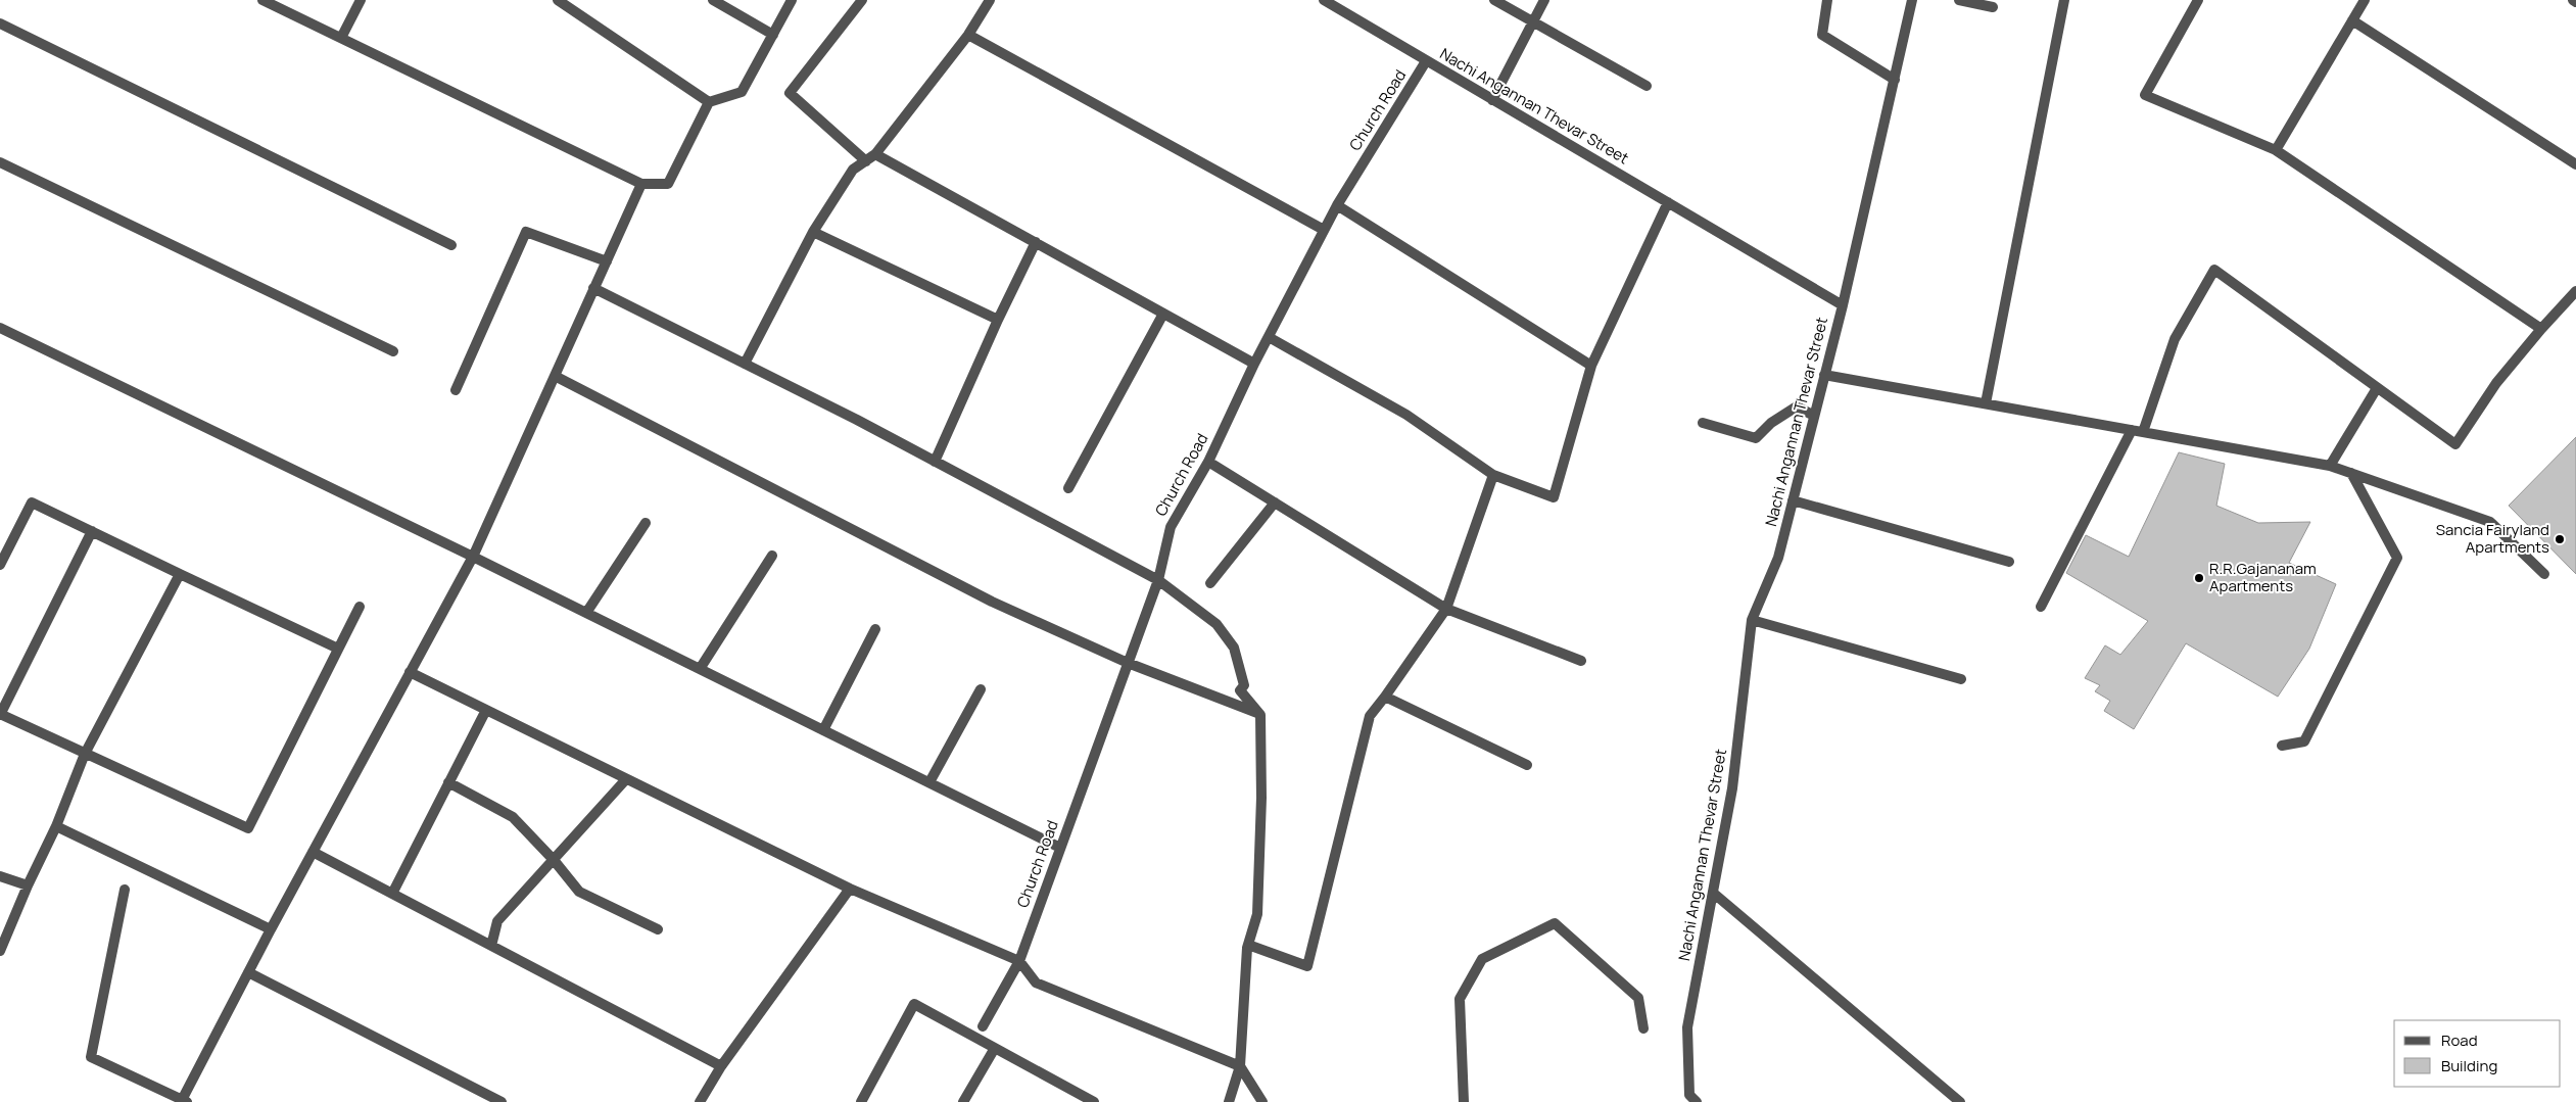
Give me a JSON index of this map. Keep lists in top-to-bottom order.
{
  "streets": {
    "street": ["Nachi Angannan Thevar Street", "Church Road"]
  },
  "crossings": [
    ["Nachi Angannan Thevar Street", "Church Road"]
  ],
  "places": ["Sancia Fairyland Apartments", "R.R.Gajananam Apartments"],
  "legend": ["Road", "Building"]
}
